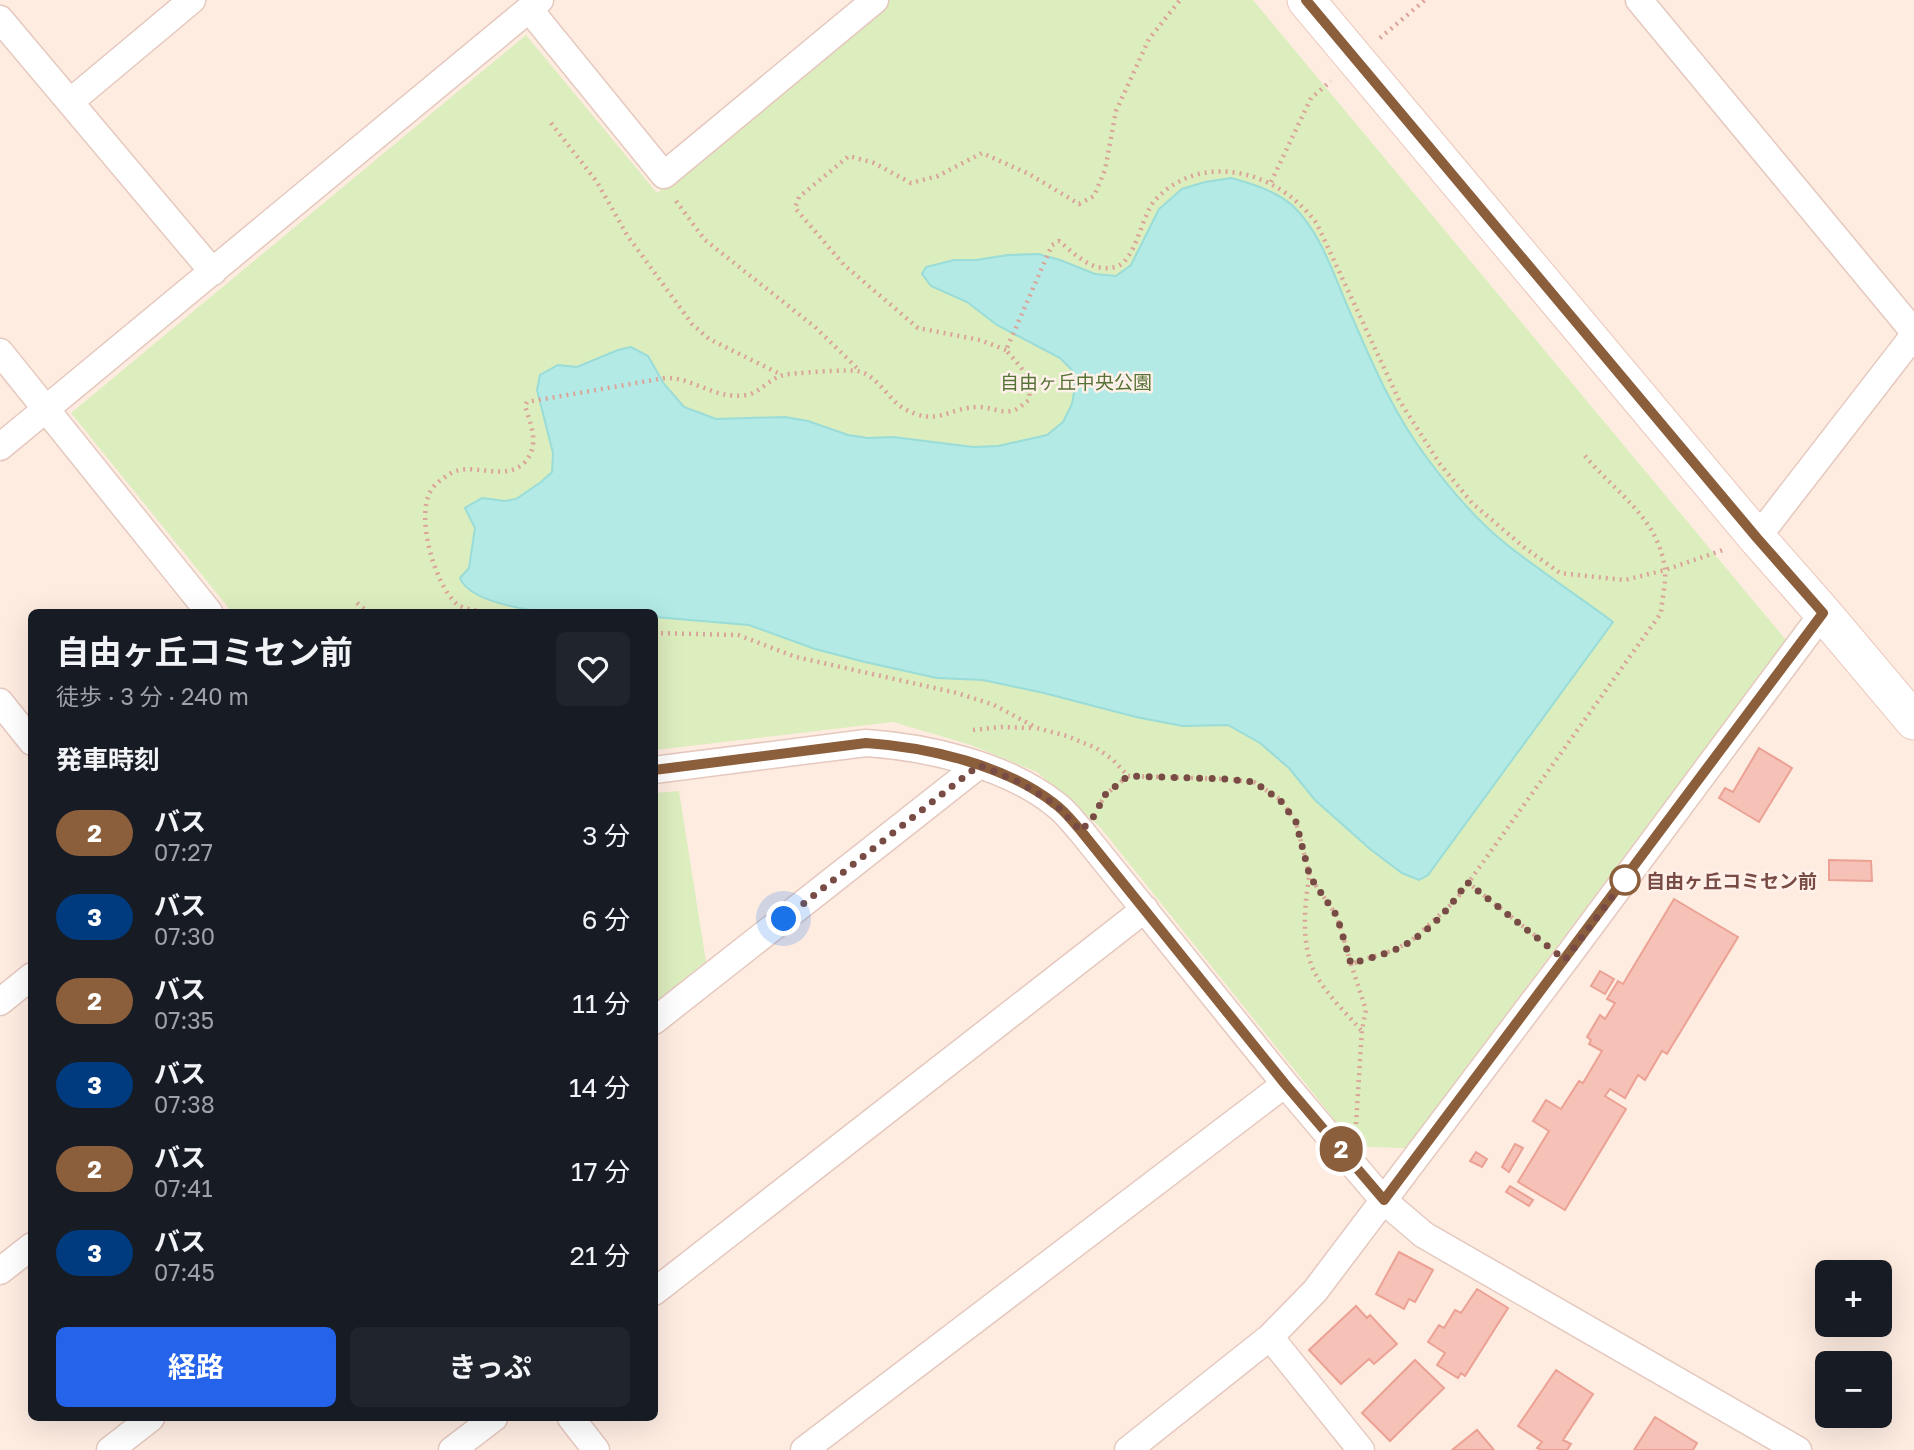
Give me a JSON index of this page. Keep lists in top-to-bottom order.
{
  "parks": ["自由ヶ丘中央公園"],
  "places": ["自由ヶ丘コミセン前"],
  "lines": ["bus line 2"],
  "page": {
    "on_map": "2",
    "heading": [
      ["自由ヶ丘コミセン前", "徒歩 · 3 分 · 240 m"],
      "発車時刻"
    ],
    "list": [
      {
        "mark": "2",
        "name": "バス",
        "note": "07:27",
        "value": "3 分"
      },
      {
        "mark": "3",
        "name": "バス",
        "note": "07:30",
        "value": "6 分"
      },
      {
        "mark": "2",
        "name": "バス",
        "note": "07:35",
        "value": "11 分"
      },
      {
        "mark": "3",
        "name": "バス",
        "note": "07:38",
        "value": "14 分"
      },
      {
        "mark": "2",
        "name": "バス",
        "note": "07:41",
        "value": "17 分"
      },
      {
        "mark": "3",
        "name": "バス",
        "note": "07:45",
        "value": "21 分"
      }
    ],
    "map_buttons": ["+", "−"],
    "buttons": ["経路", "きっぷ"]
  }
}
